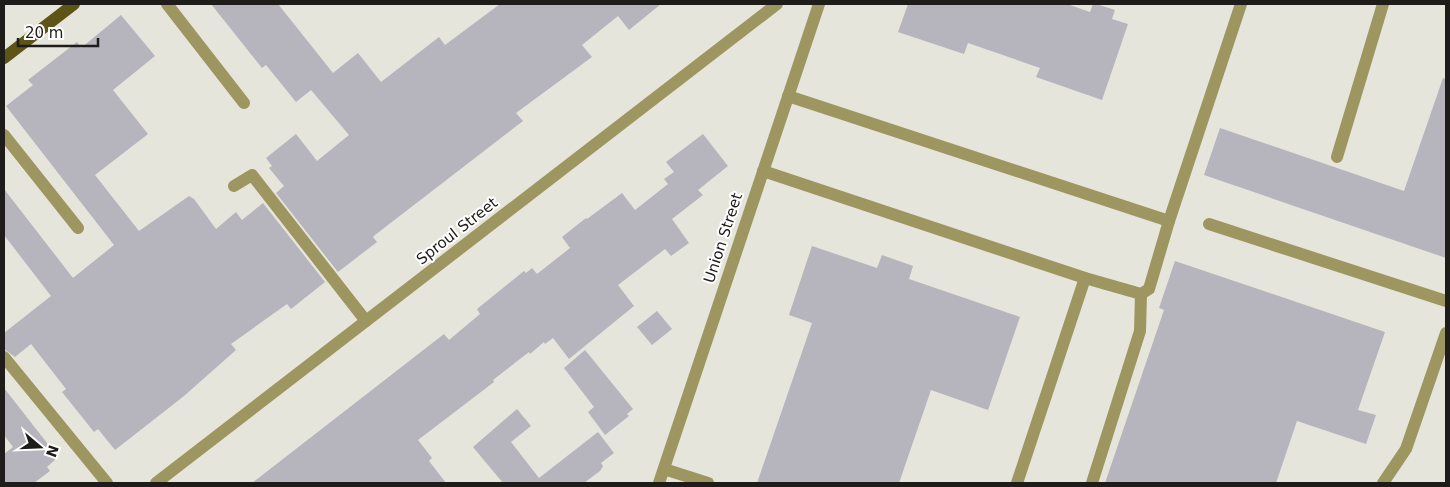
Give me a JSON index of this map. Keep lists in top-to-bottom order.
{
  "streets": {
    "street": ["Sproul Street", "Union Street"]
  },
  "scale_bar": "20 m",
  "north": "right"
}
